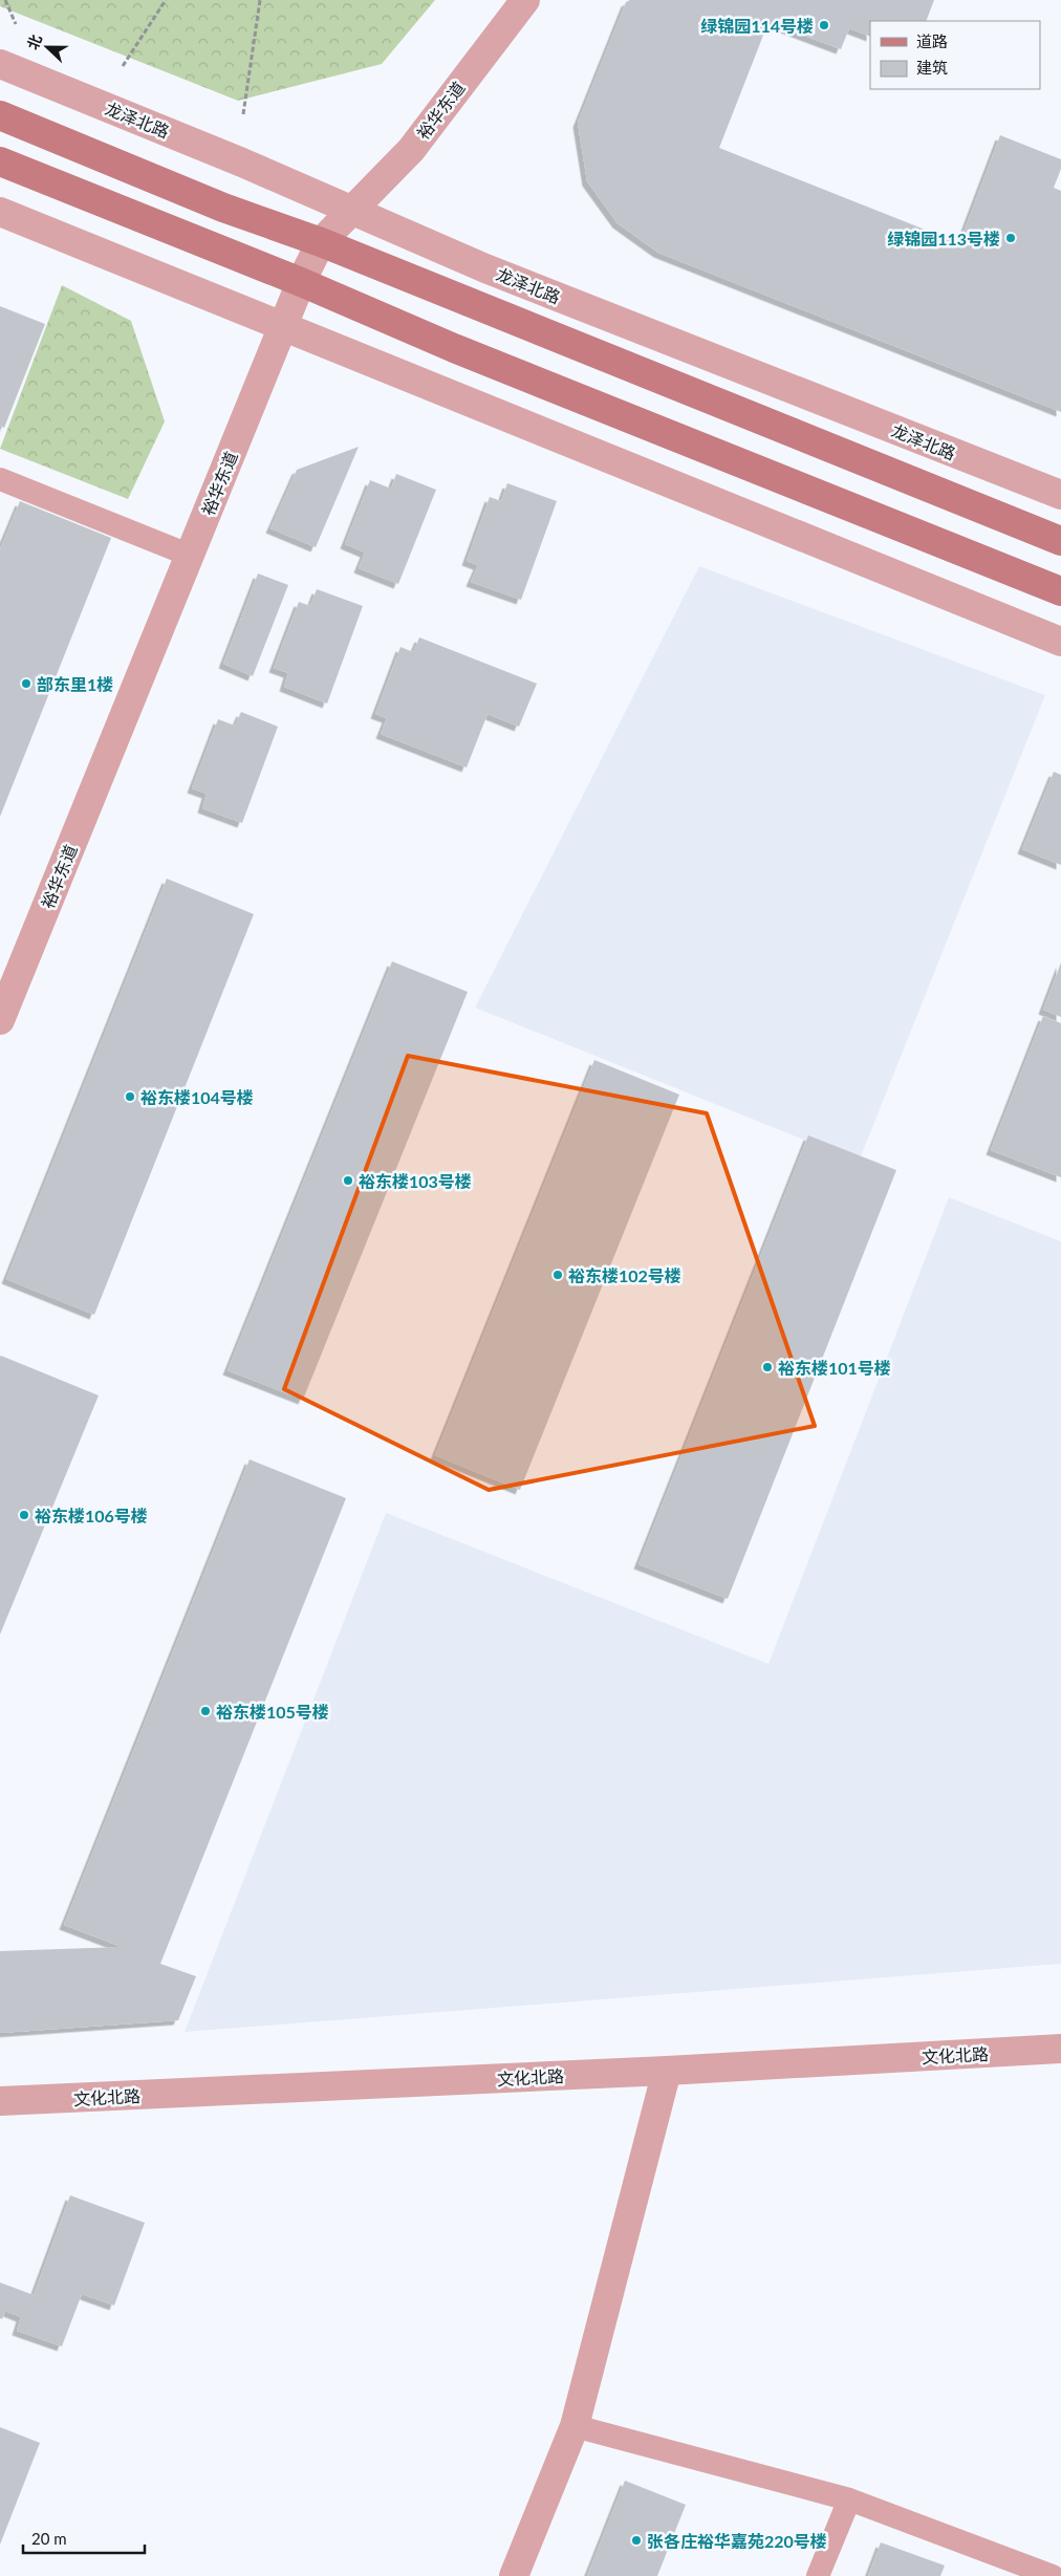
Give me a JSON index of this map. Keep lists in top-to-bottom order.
{
  "streets": {
    "street": ["裕华东道", "龙泽北路", "文化北路"]
  },
  "crossings": [
    ["裕华东道", "龙泽北路"]
  ],
  "places": [
    "绿锦园114号楼",
    "绿锦园113号楼",
    "部东里1楼",
    "裕东楼104号楼",
    "裕东楼103号楼",
    "裕东楼102号楼",
    "裕东楼101号楼",
    "裕东楼106号楼",
    "裕东楼105号楼",
    "张各庄裕华嘉苑220号楼"
  ],
  "legend": ["道路", "建筑"],
  "scale_bar": "20 m",
  "north": "left"
}
